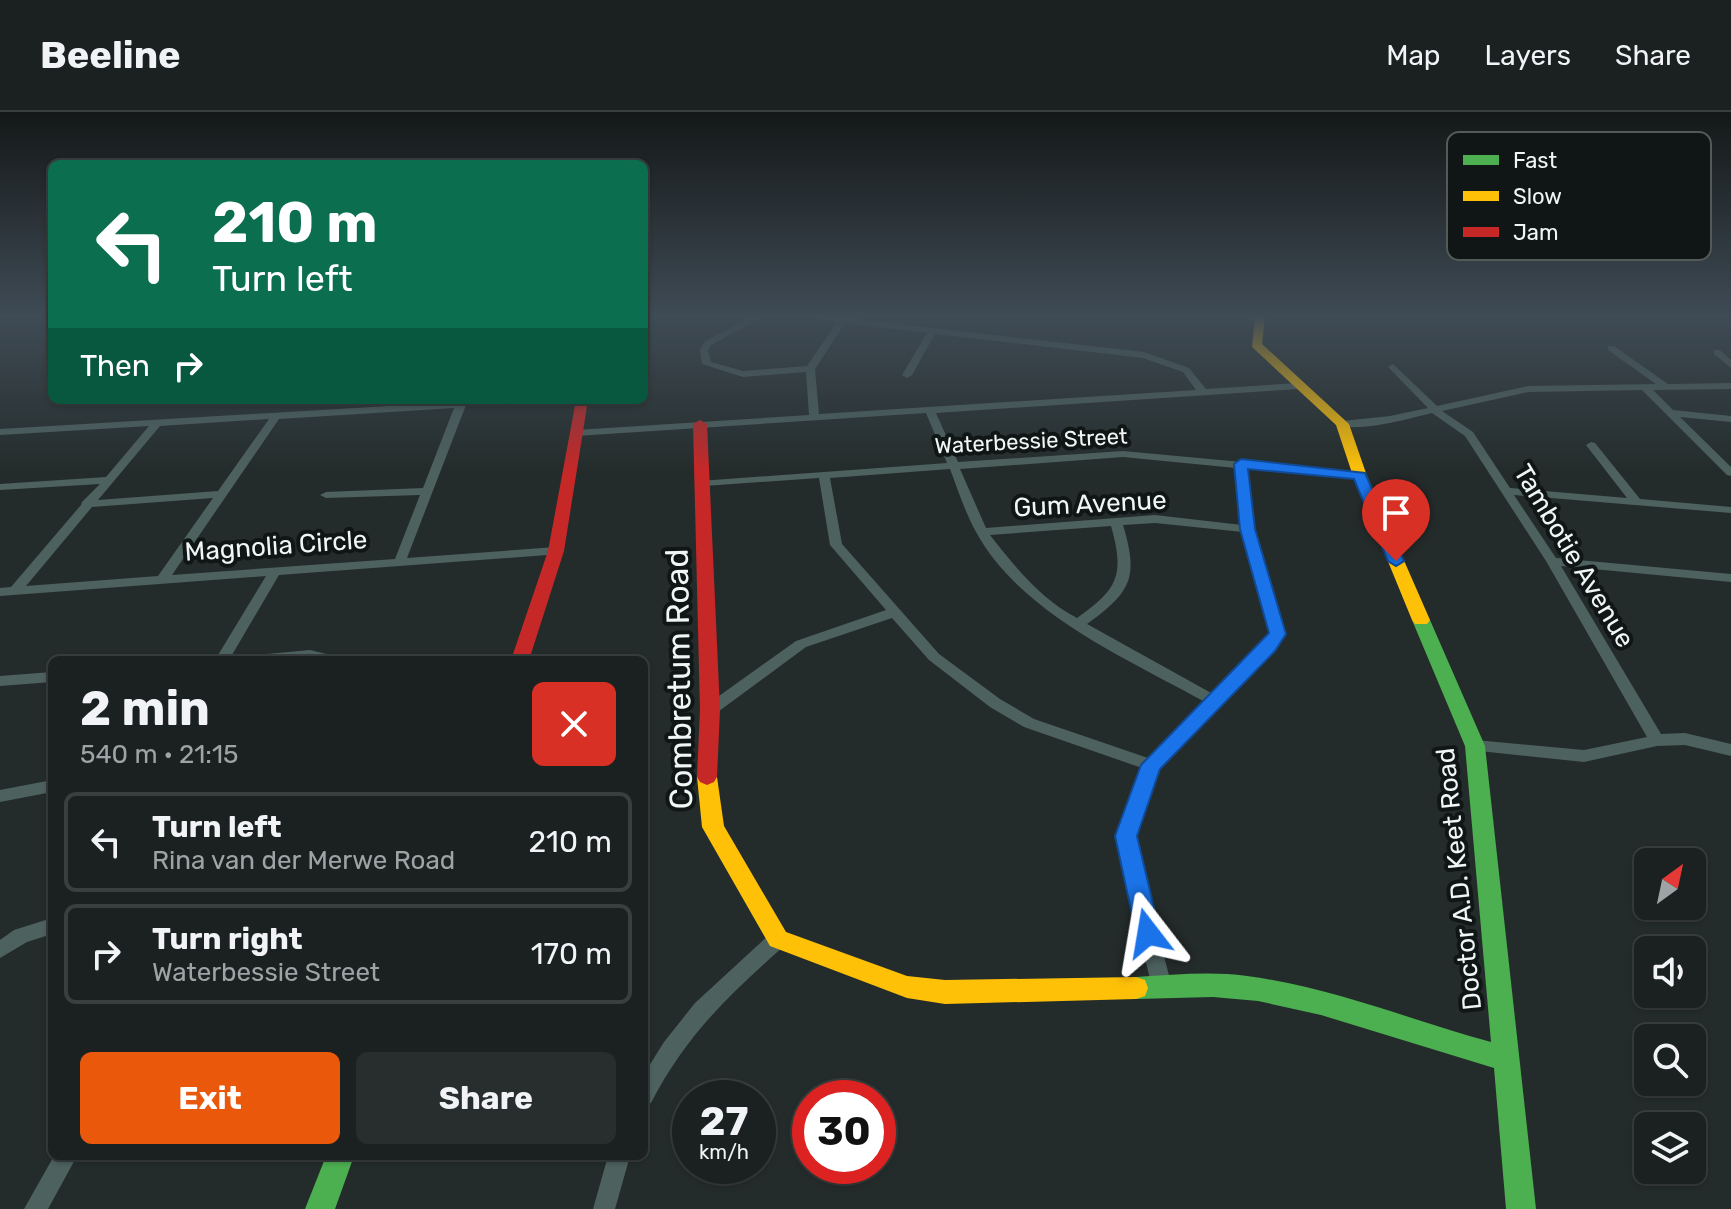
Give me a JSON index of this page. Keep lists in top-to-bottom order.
{
  "streets": {
    "street": [
      "Waterbessie Street",
      "Gum Avenue",
      "Magnolia Circle",
      "Tambotie Avenue",
      "Combretum Road",
      "Doctor A.D. Keet Road"
    ]
  },
  "crossings": [
    ["Waterbessie Street", "Combretum Road"],
    ["Waterbessie Street", "Doctor A.D. Keet Road"]
  ],
  "legend": ["Fast", "Slow", "Jam"],
  "north": "top right",
  "page": {
    "header": "Beeline",
    "nav": ["Map", "Layers", "Share"],
    "turn": ["210 m", "Turn left"],
    "then": "Then",
    "heading": ["2 min", "540 m · 21:15"],
    "list": [
      {
        "name": "Turn left",
        "note": "Rina van der Merwe Road",
        "value": "210 m"
      },
      {
        "name": "Turn right",
        "note": "Waterbessie Street",
        "value": "170 m"
      }
    ],
    "buttons": ["Exit", "Share"],
    "speed": "27 km/h",
    "limit": "30"
  }
}
